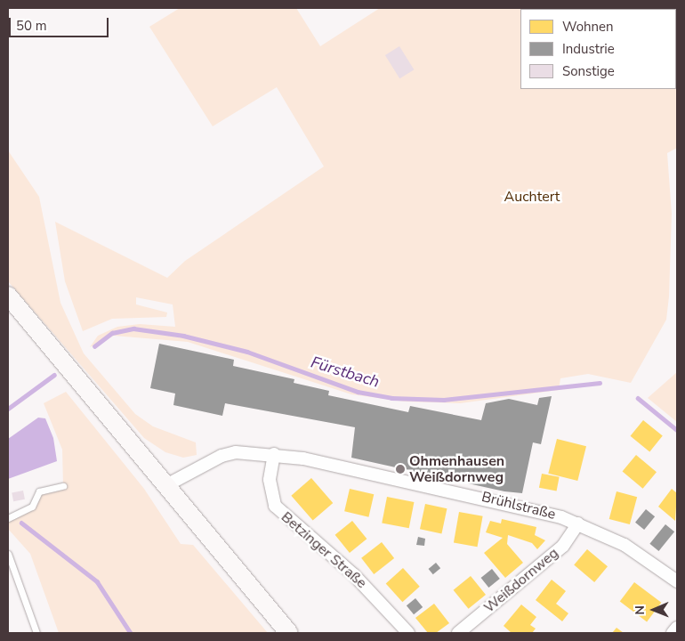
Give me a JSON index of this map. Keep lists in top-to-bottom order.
{
  "streets": {
    "street": ["Brühlstraße", "Betzinger Straße", "Weißdornweg"]
  },
  "crossings": [
    ["Brühlstraße", "Betzinger Straße"],
    ["Brühlstraße", "Weißdornweg"]
  ],
  "water": ["Fürstbach"],
  "parks": ["Auchtert"],
  "places": ["Ohmenhausen Weißdornweg"],
  "legend": ["Wohnen", "Industrie", "Sonstige"],
  "scale_bar": "50 m",
  "north": "left"
}
